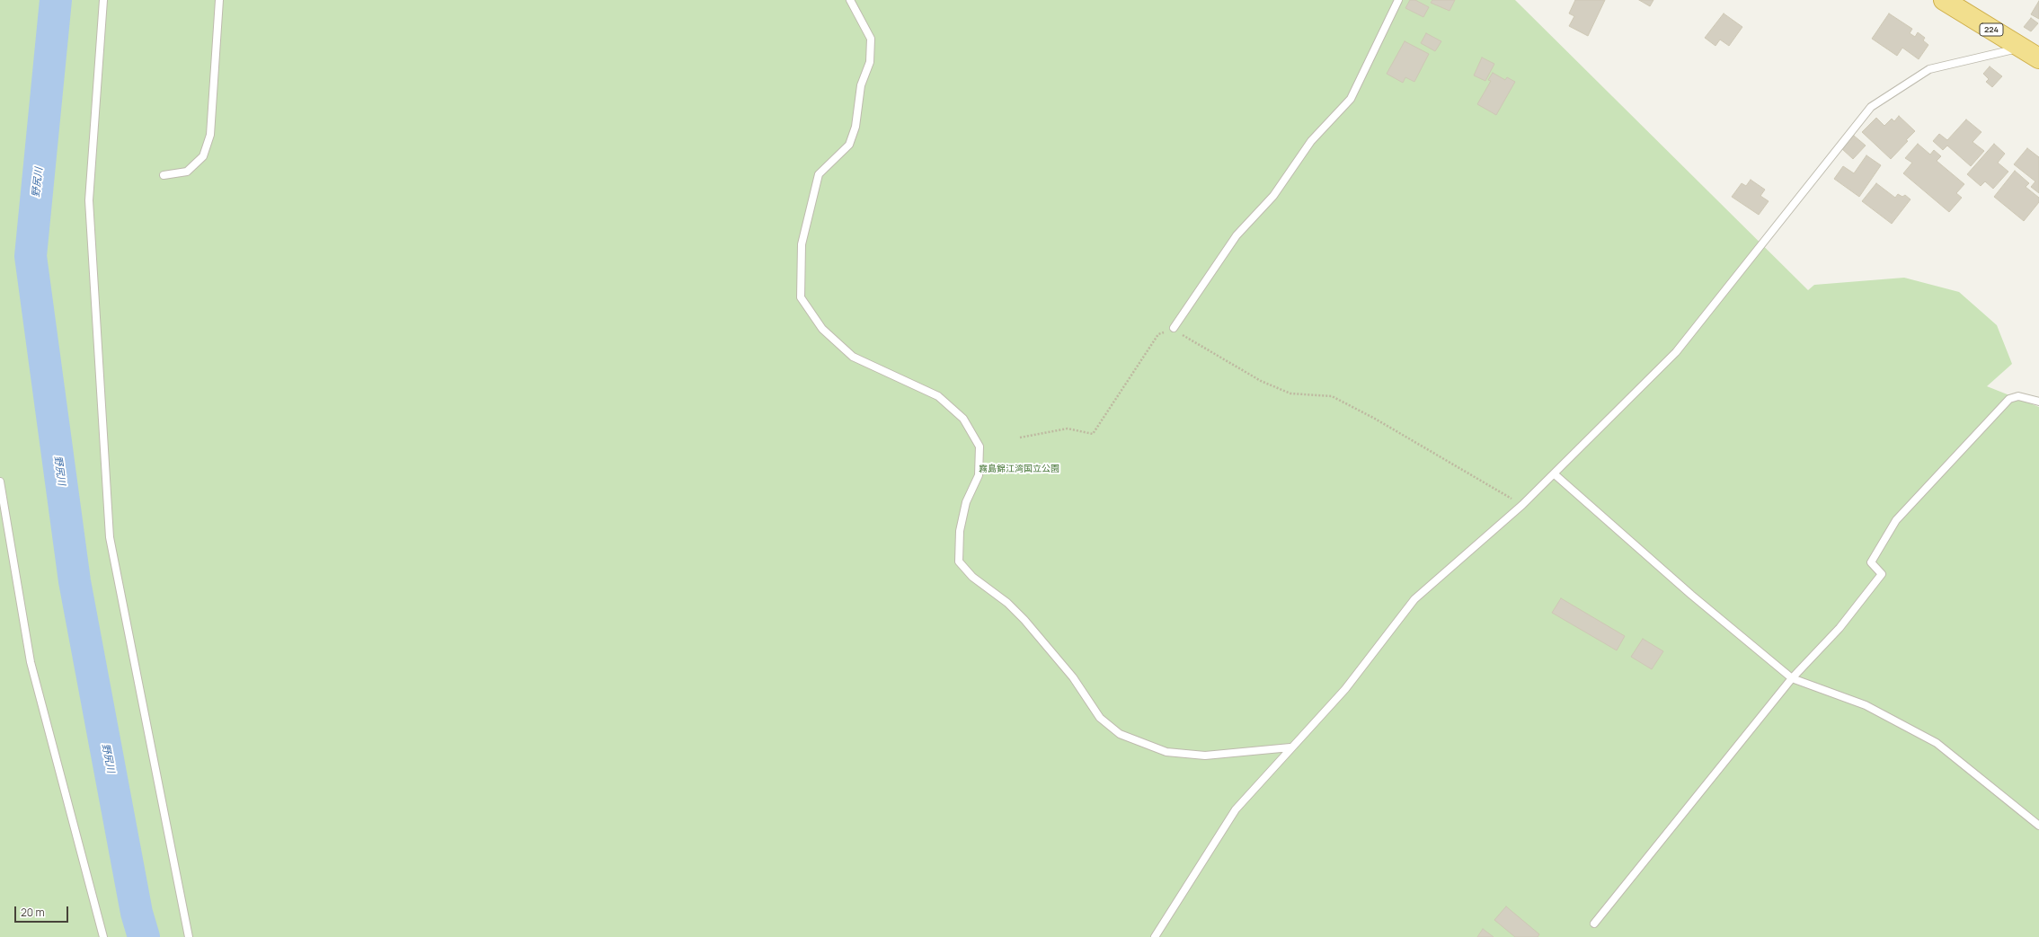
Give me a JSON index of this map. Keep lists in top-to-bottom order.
{
  "streets": {
    "highway": ["224"]
  },
  "water": ["野尻川"],
  "parks": ["霧島錦江湾国立公園"],
  "scale_bar": "20 m"
}
